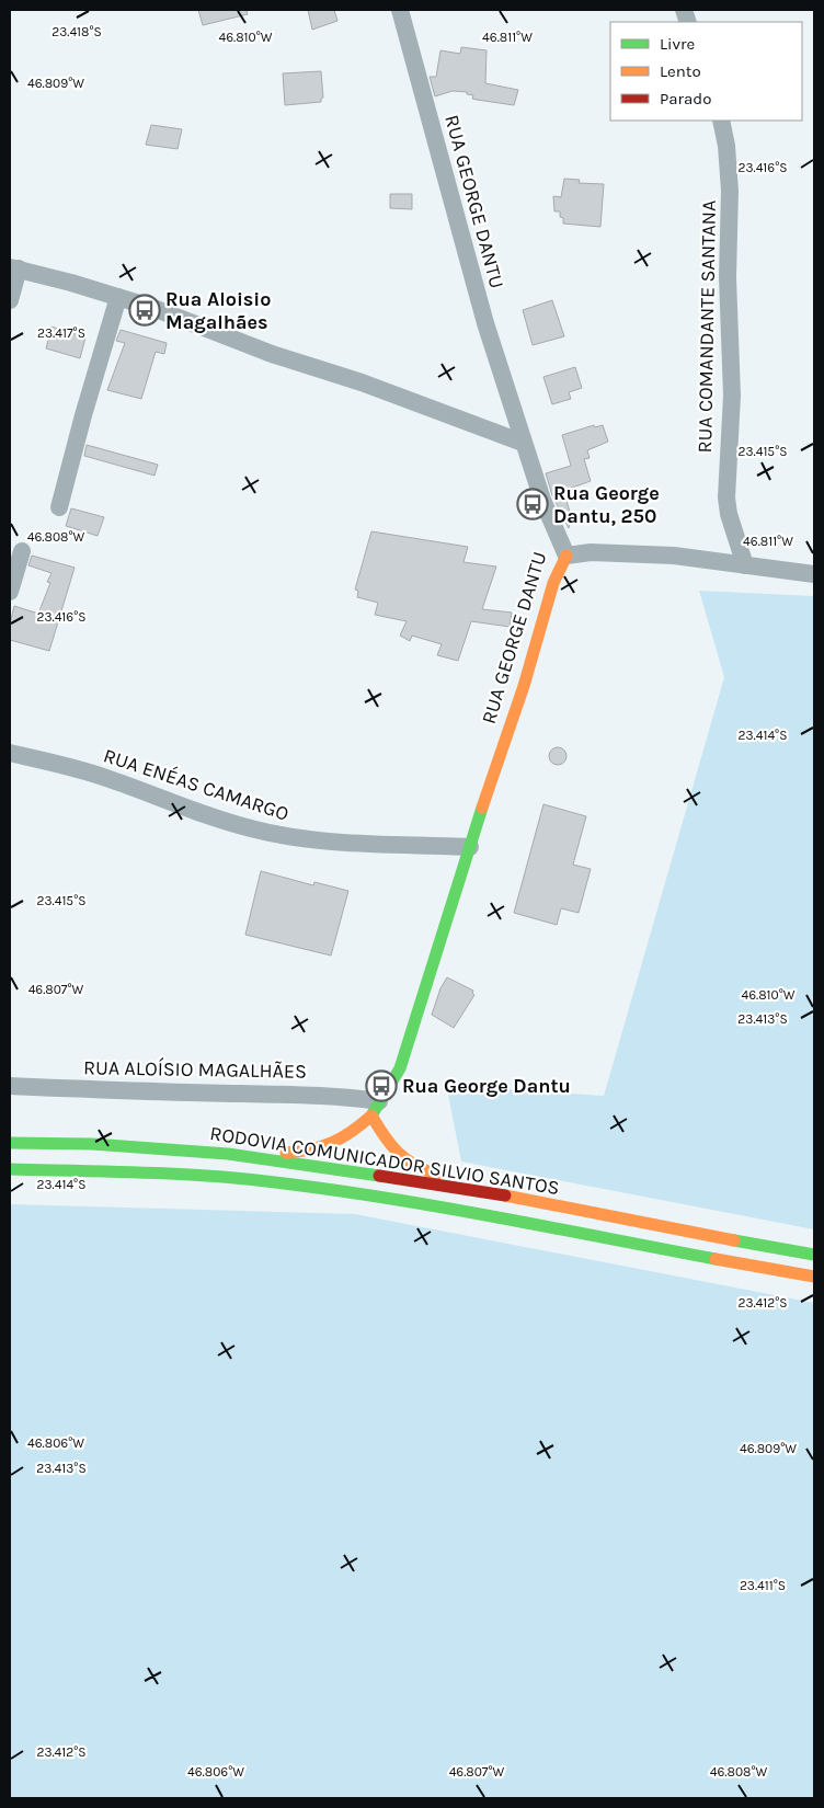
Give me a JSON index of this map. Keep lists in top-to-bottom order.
{
  "streets": {
    "main road": ["RUA GEORGE DANTU", "RODOVIA COMUNICADOR SILVIO SANTOS"],
    "street": ["RUA COMANDANTE SANTANA", "RUA ENÉAS CAMARGO", "RUA ALOÍSIO MAGALHÃES"]
  },
  "crossings": [
    ["RUA GEORGE DANTU", "RUA ENÉAS CAMARGO"],
    ["RUA GEORGE DANTU", "RUA ALOÍSIO MAGALHÃES"],
    ["RUA GEORGE DANTU", "RODOVIA COMUNICADOR SILVIO SANTOS"]
  ],
  "places": {
    "bus stop": ["Rua Aloisio Magalhães", "Rua George Dantu, 250", "Rua George Dantu"]
  },
  "legend": ["Livre", "Lento", "Parado"],
  "coordinates": [
    "23.418°S",
    "46.811°W",
    "46.810°W",
    "46.809°W",
    "23.416°S",
    "23.417°S",
    "23.415°S",
    "46.808°W",
    "23.414°S",
    "46.807°W",
    "23.413°S",
    "23.412°S",
    "46.806°W",
    "23.411°S"
  ]
}
